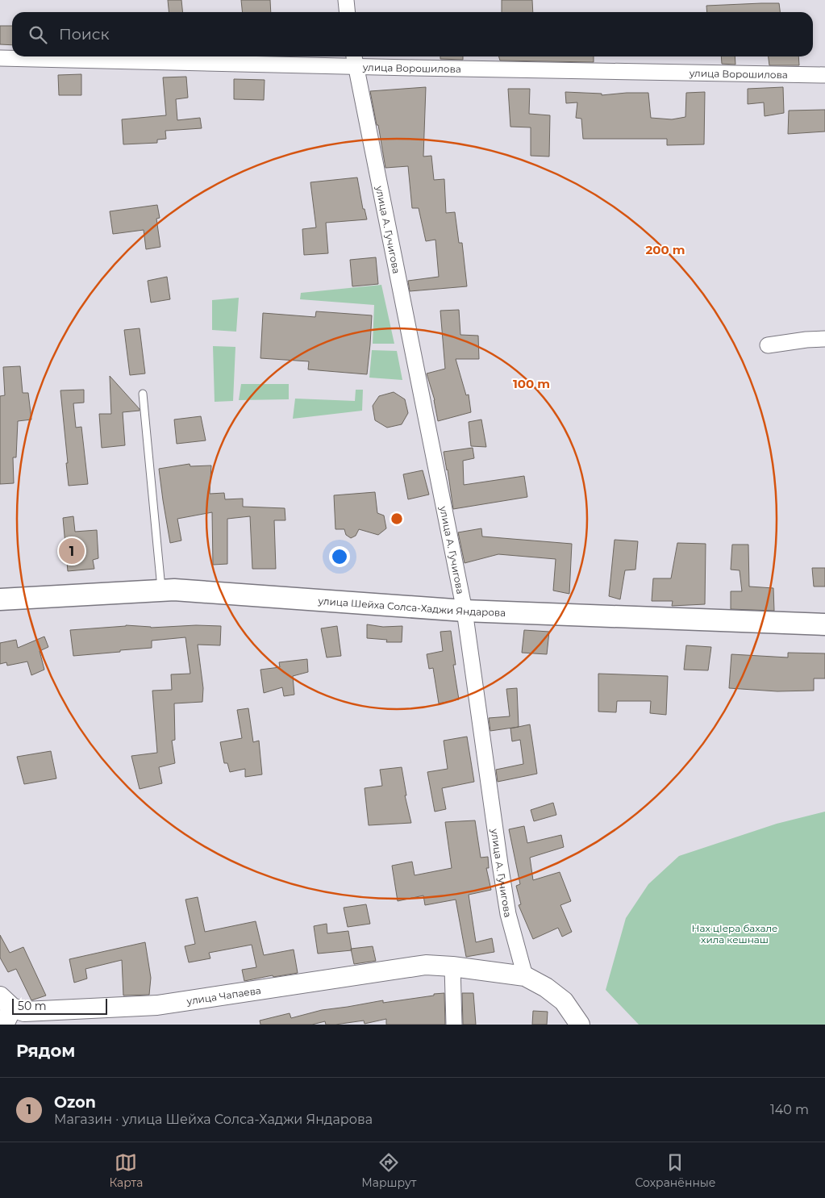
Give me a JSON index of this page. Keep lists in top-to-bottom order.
{
  "streets": {
    "main road": ["улица Шейха Солса-Хаджи Яндарова"],
    "street": ["улица Ворошилова", "улица А. Гучигова", "улица Чапаева"]
  },
  "crossings": [
    ["улица Ворошилова", "улица А. Гучигова"],
    ["улица А. Гучигова", "улица Шейха Солса-Хаджи Яндарова"],
    ["улица А. Гучигова", "улица Чапаева"]
  ],
  "parks": ["Нах цIера бахале хила кешнаш"],
  "scale_bar": "50 m",
  "page": {
    "search": "Поиск",
    "pins": "1",
    "scale": "50 m",
    "heading": "Рядом",
    "list": [
      {
        "mark": "1",
        "name": "Ozon",
        "note": "Магазин · улица Шейха Солса-Хаджи Яндарова",
        "value": "140 m"
      }
    ],
    "nav": ["Карта", "Маршрут", "Сохранённые"]
  },
  "rings": ["200 m", "100 m"]
}
